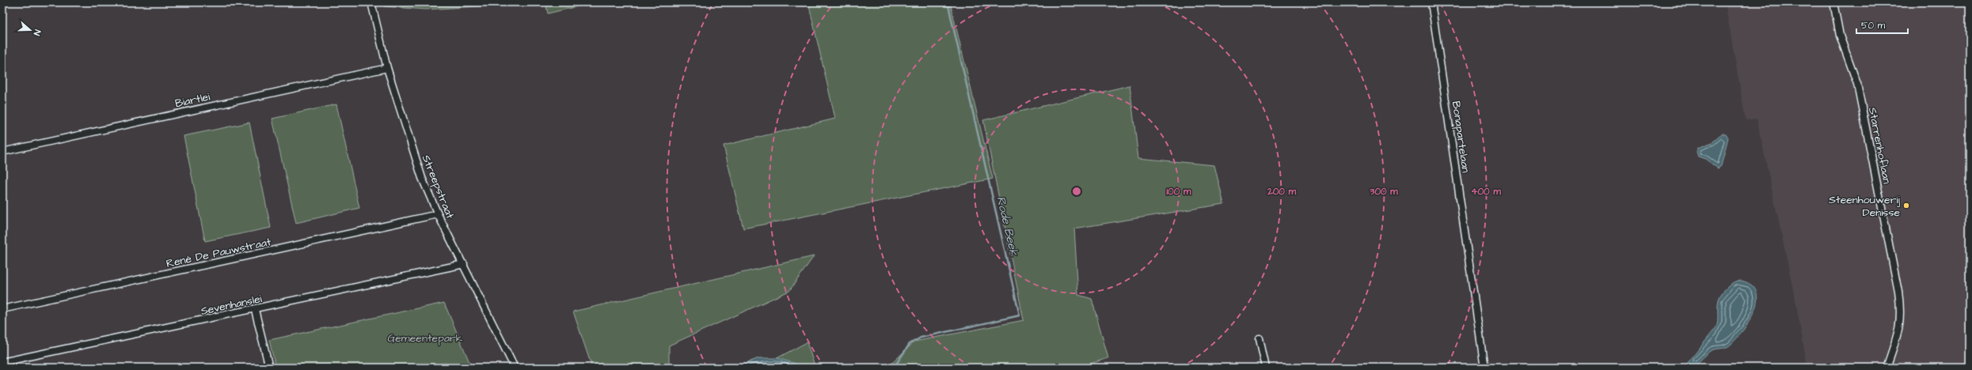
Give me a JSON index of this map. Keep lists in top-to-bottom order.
{
  "streets": {
    "street": [
      "Biartlei",
      "Bonapartelaan",
      "Starrenhoflaan",
      "Streepstraat",
      "René De Pauwstraat",
      "Sevenhanslei"
    ]
  },
  "crossings": [
    ["Biartlei", "Streepstraat"],
    ["Streepstraat", "René De Pauwstraat"],
    ["Streepstraat", "Sevenhanslei"]
  ],
  "water": ["Rode Beek"],
  "parks": ["Gemeentepark"],
  "places": ["Steenhouwerij Denisse"],
  "scale_bar": "50 m",
  "north": "right",
  "rings": [
    "100 m",
    "200 m",
    "300 m",
    "400 m"
  ]
}
